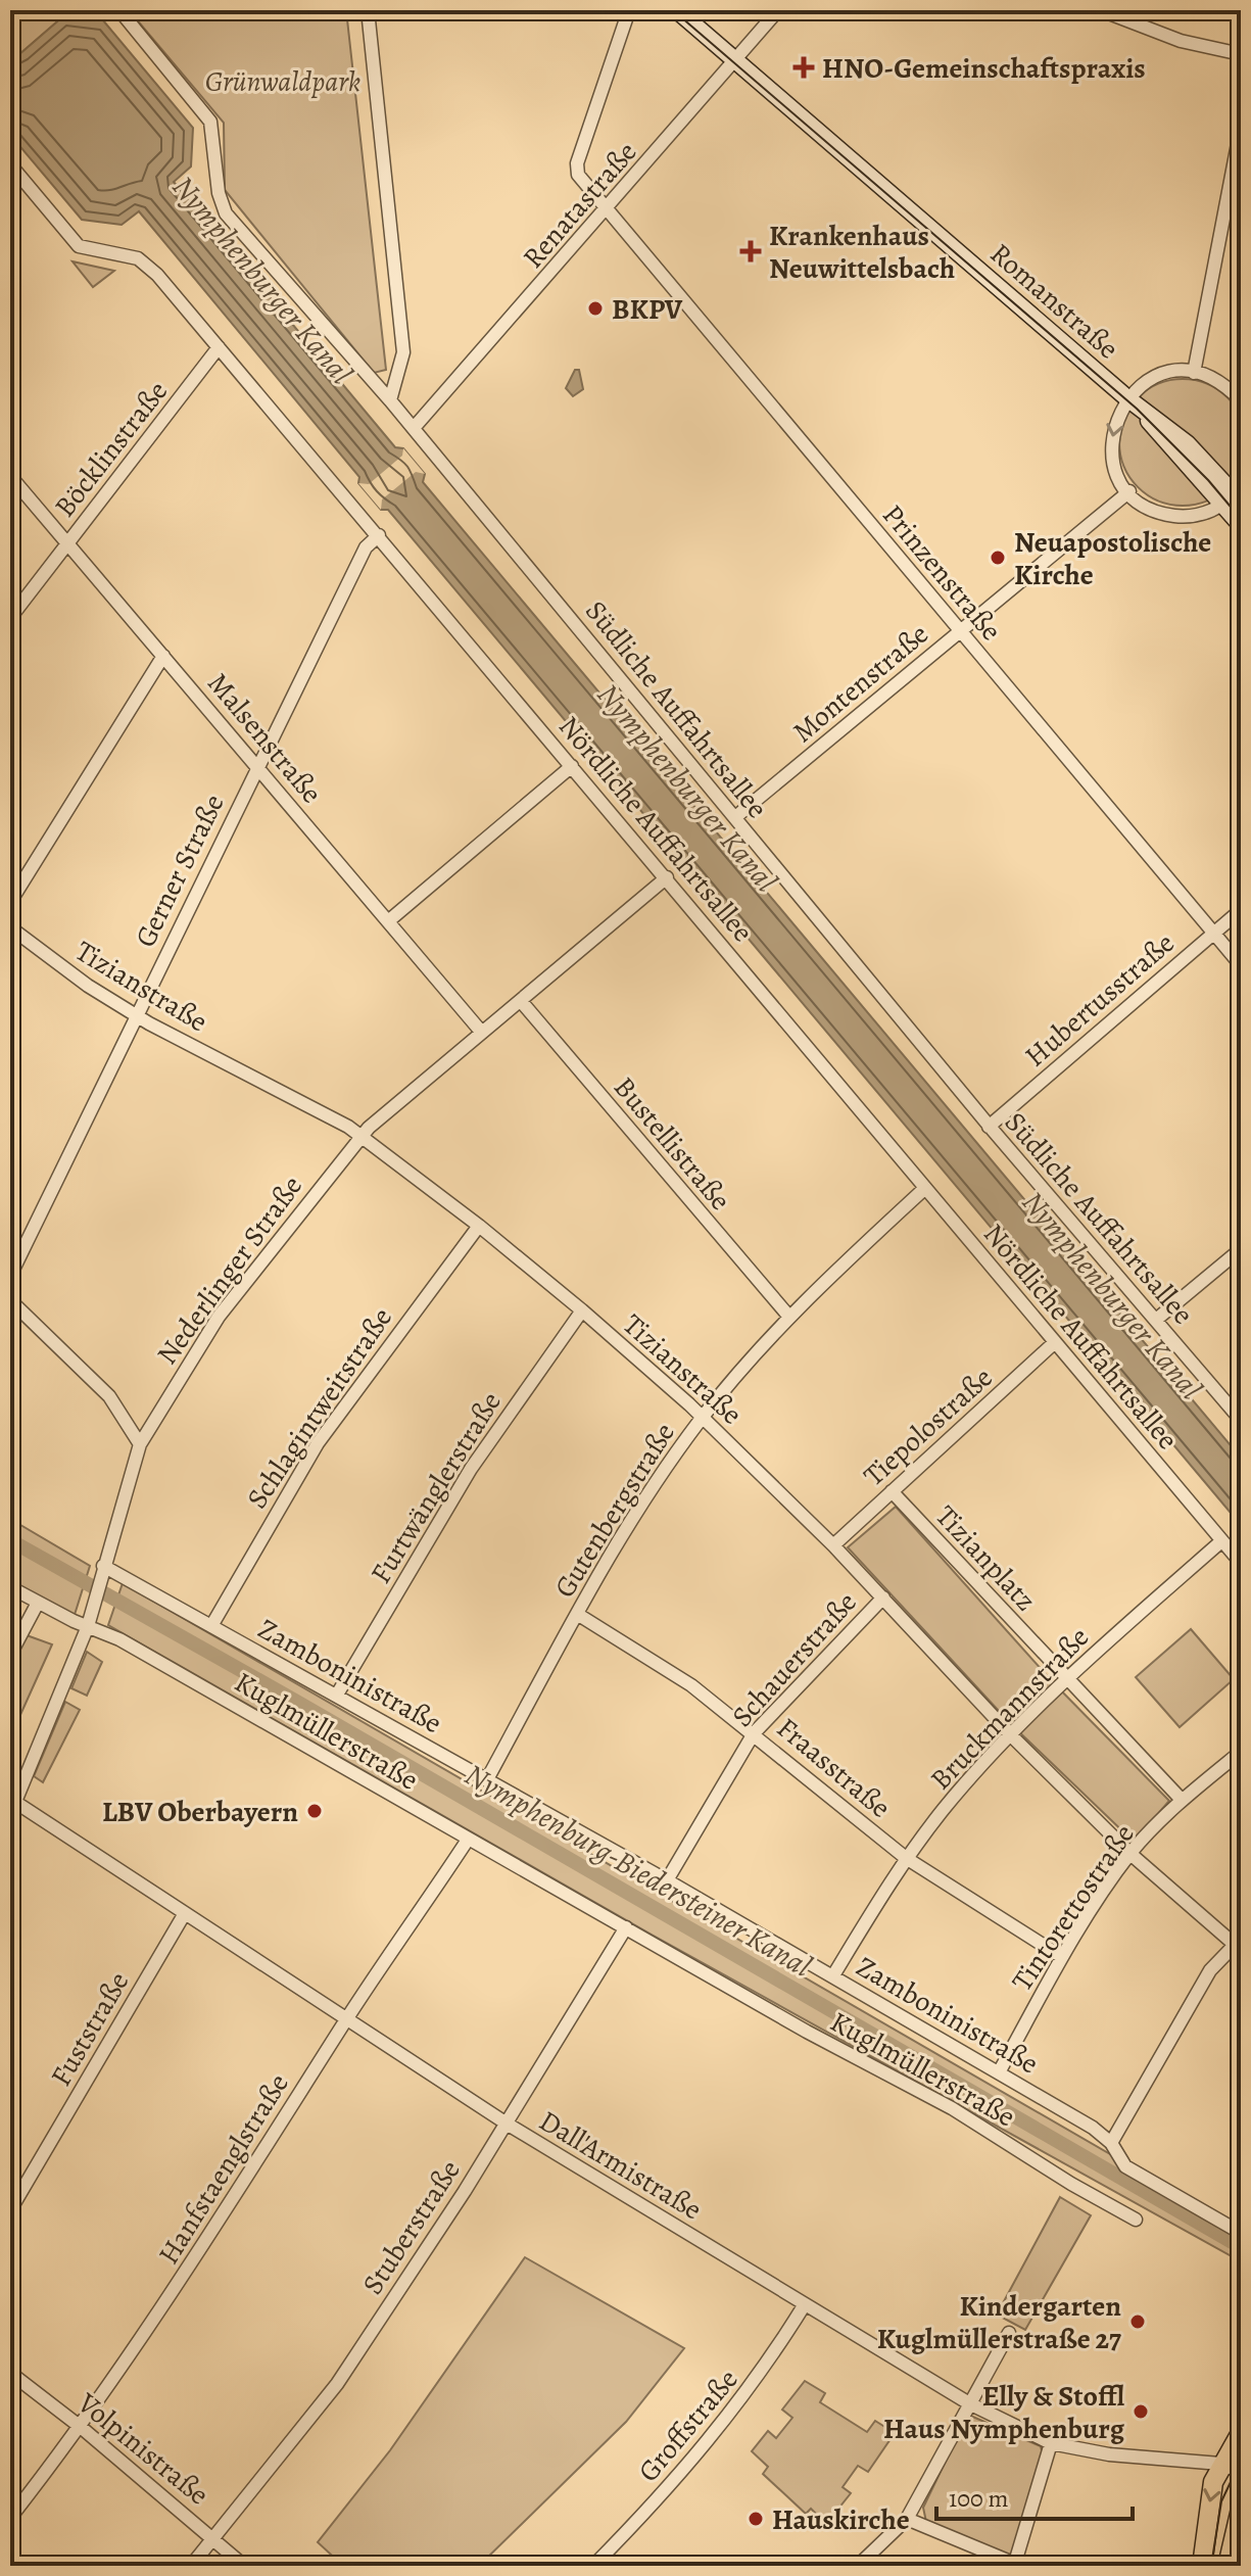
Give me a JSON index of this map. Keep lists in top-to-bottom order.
{
  "streets": {
    "main road": ["Romanstraße"],
    "street": [
      "Renatastraße",
      "Böcklinstraße",
      "Prinzenstraße",
      "Montenstraße",
      "Südliche Auffahrtsallee",
      "Malsenstraße",
      "Nördliche Auffahrtsallee",
      "Gerner Straße",
      "Tizianstraße",
      "Hubertusstraße",
      "Bustellistraße",
      "Nederlinger Straße",
      "Schlagintweitstraße",
      "Tiepolostraße",
      "Furtwänglerstraße",
      "Gutenbergstraße",
      "Tizianplatz",
      "Schauerstraße",
      "Zamboninistraße",
      "Bruckmannstraße",
      "Kuglmüllerstraße",
      "Fraasstraße",
      "Tintorettostraße",
      "Fuststraße",
      "Dall'Armistraße",
      "Hanfstaenglstraße",
      "Stuberstraße",
      "Groffstraße",
      "Volpinistraße"
    ]
  },
  "crossings": [
    ["Renatastraße", "Romanstraße"],
    ["Renatastraße", "Prinzenstraße"],
    ["Renatastraße", "Südliche Auffahrtsallee"],
    ["Böcklinstraße", "Malsenstraße"],
    ["Böcklinstraße", "Nördliche Auffahrtsallee"],
    ["Prinzenstraße", "Montenstraße"],
    ["Prinzenstraße", "Hubertusstraße"],
    ["Montenstraße", "Südliche Auffahrtsallee"],
    ["Südliche Auffahrtsallee", "Hubertusstraße"],
    ["Malsenstraße", "Gerner Straße"],
    ["Malsenstraße", "Nederlinger Straße"],
    ["Nördliche Auffahrtsallee", "Gerner Straße"],
    ["Nördliche Auffahrtsallee", "Nederlinger Straße"],
    ["Nördliche Auffahrtsallee", "Tiepolostraße"],
    ["Nördliche Auffahrtsallee", "Gutenbergstraße"],
    ["Nördliche Auffahrtsallee", "Bruckmannstraße"],
    ["Gerner Straße", "Tizianstraße"],
    ["Tizianstraße", "Nederlinger Straße"],
    ["Tizianstraße", "Schlagintweitstraße"],
    ["Tizianstraße", "Tiepolostraße"],
    ["Tizianstraße", "Furtwänglerstraße"],
    ["Tizianstraße", "Gutenbergstraße"],
    ["Tizianstraße", "Schauerstraße"],
    ["Tizianstraße", "Bruckmannstraße"],
    ["Tizianstraße", "Tintorettostraße"],
    ["Bustellistraße", "Nederlinger Straße"],
    ["Bustellistraße", "Gutenbergstraße"],
    ["Nederlinger Straße", "Zamboninistraße"],
    ["Nederlinger Straße", "Kuglmüllerstraße"],
    ["Nederlinger Straße", "Dall'Armistraße"],
    ["Schlagintweitstraße", "Zamboninistraße"],
    ["Tiepolostraße", "Tizianplatz"],
    ["Furtwänglerstraße", "Zamboninistraße"],
    ["Gutenbergstraße", "Zamboninistraße"],
    ["Gutenbergstraße", "Fraasstraße"],
    ["Tizianplatz", "Bruckmannstraße"],
    ["Tizianplatz", "Tintorettostraße"],
    ["Schauerstraße", "Zamboninistraße"],
    ["Schauerstraße", "Fraasstraße"],
    ["Zamboninistraße", "Bruckmannstraße"],
    ["Zamboninistraße", "Tintorettostraße"],
    ["Bruckmannstraße", "Fraasstraße"],
    ["Kuglmüllerstraße", "Hanfstaenglstraße"],
    ["Kuglmüllerstraße", "Stuberstraße"],
    ["Fraasstraße", "Tintorettostraße"],
    ["Fuststraße", "Dall'Armistraße"],
    ["Dall'Armistraße", "Hanfstaenglstraße"],
    ["Dall'Armistraße", "Stuberstraße"],
    ["Dall'Armistraße", "Groffstraße"],
    ["Hanfstaenglstraße", "Volpinistraße"],
    ["Stuberstraße", "Volpinistraße"]
  ],
  "water": ["Nymphenburger Kanal", "Nymphenburg-Biedersteiner Kanal"],
  "parks": ["Grünwaldpark"],
  "places": {
    "health": ["HNO-Gemeinschaftspraxis", "Krankenhaus Neuwittelsbach"],
    "other": [
      "BKPV",
      "Neuapostolische Kirche",
      "LBV Oberbayern",
      "Kindergarten Kuglmüllerstraße 27",
      "Elly & Stoffl Haus Nymphenburg",
      "Hauskirche"
    ]
  },
  "scale_bar": "100 m"
}
